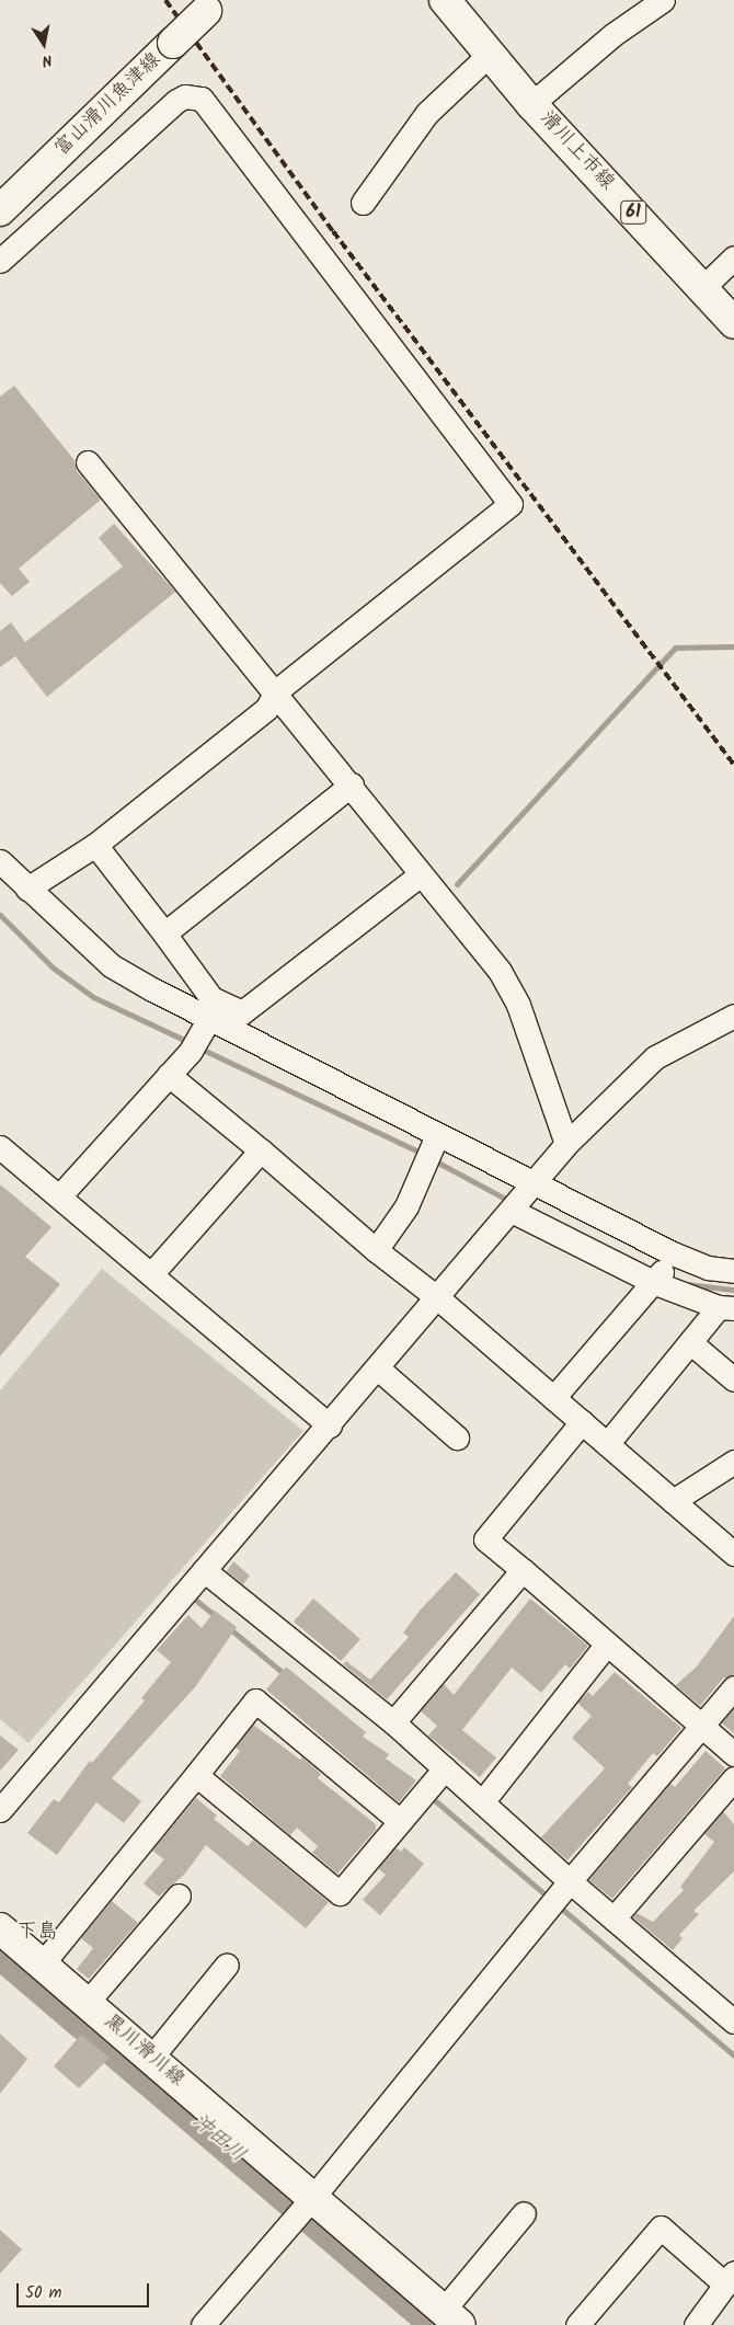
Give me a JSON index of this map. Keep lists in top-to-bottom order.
{
  "streets": {
    "main road": [
      "富山滑川魚津線",
      "滑川上市線",
      "61",
      "黒川滑川線"
    ]
  },
  "districts": ["下島"],
  "water": ["沖田川"],
  "scale_bar": "50 m",
  "north": "bottom"
}
